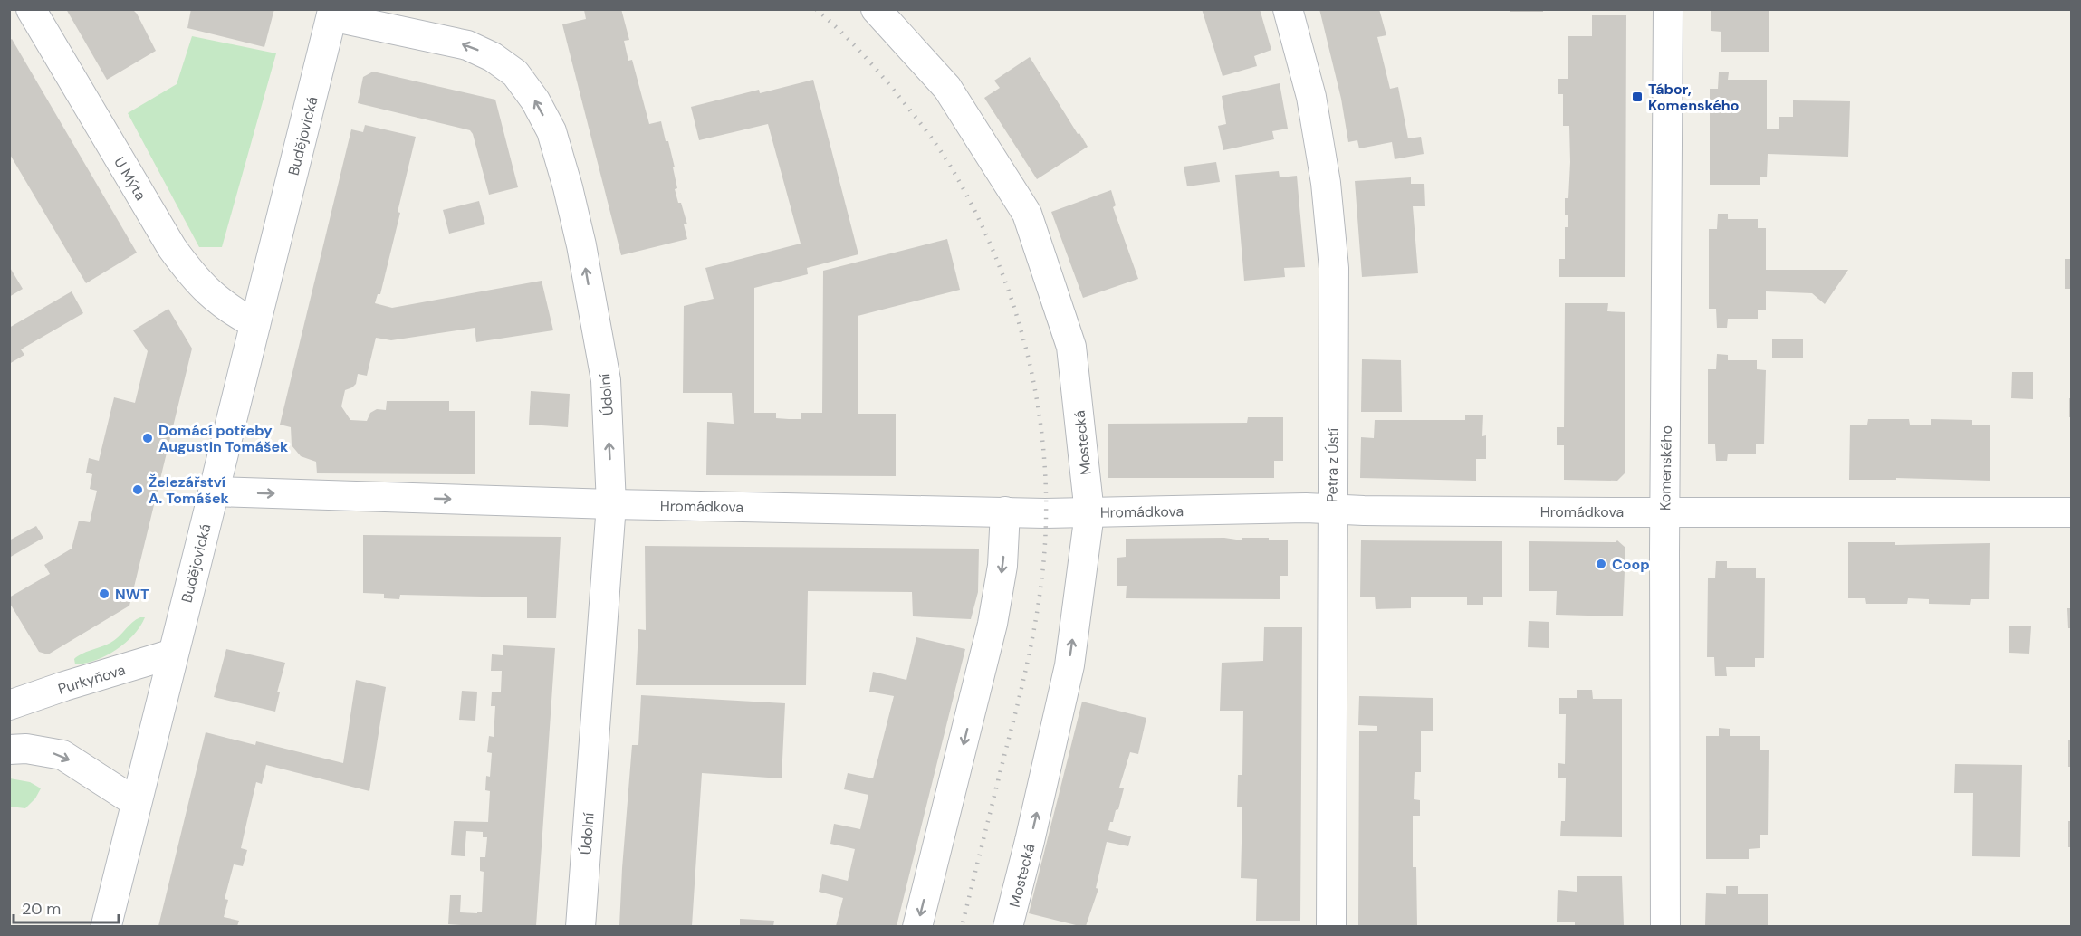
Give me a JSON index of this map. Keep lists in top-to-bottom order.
{
  "streets": {
    "main road": ["Budějovická"],
    "street": [
      "U Mýta",
      "Údolní",
      "Mostecká",
      "Petra z Ústí",
      "Komenského",
      "Hromádkova",
      "Purkyňova"
    ]
  },
  "crossings": [
    ["Budějovická", "U Mýta"],
    ["Budějovická", "Údolní"],
    ["Budějovická", "Hromádkova"],
    ["Budějovická", "Purkyňova"],
    ["Údolní", "Hromádkova"],
    ["Mostecká", "Hromádkova"],
    ["Petra z Ústí", "Hromádkova"],
    ["Komenského", "Hromádkova"]
  ],
  "one_way": ["Údolní"],
  "places": {
    "transit": ["Tábor, Komenského"],
    "other": [
      "Domácí potřeby Augustin Tomášek",
      "Železářství A. Tomášek",
      "Coop",
      "NWT"
    ]
  },
  "scale_bar": "20 m"
}
